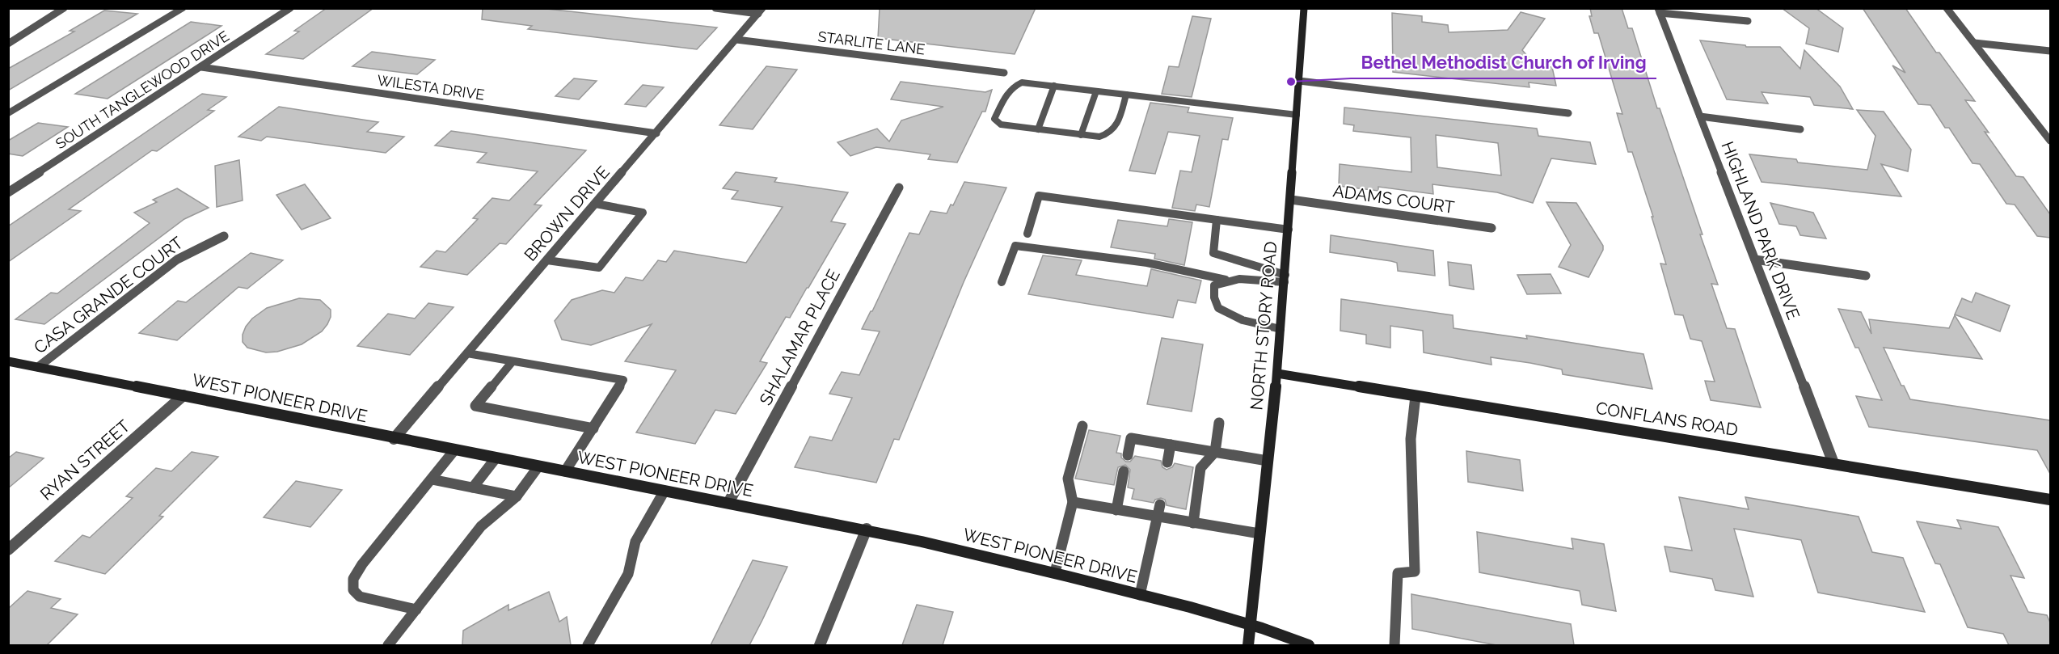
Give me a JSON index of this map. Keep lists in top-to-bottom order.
{
  "streets": {
    "main road": ["NORTH STORY ROAD", "WEST PIONEER DRIVE", "CONFLANS ROAD"],
    "street": [
      "STARLITE LANE",
      "WILESTA DRIVE",
      "SOUTH TANGLEWOOD DRIVE",
      "ADAMS COURT",
      "BROWN DRIVE",
      "HIGHLAND PARK DRIVE",
      "CASA GRANDE COURT",
      "SHALAMAR PLACE",
      "RYAN STREET"
    ]
  },
  "crossings": [
    ["STARLITE LANE", "BROWN DRIVE"],
    ["WILESTA DRIVE", "SOUTH TANGLEWOOD DRIVE"],
    ["WILESTA DRIVE", "BROWN DRIVE"],
    ["ADAMS COURT", "NORTH STORY ROAD"],
    ["BROWN DRIVE", "WEST PIONEER DRIVE"],
    ["HIGHLAND PARK DRIVE", "CONFLANS ROAD"],
    ["CASA GRANDE COURT", "WEST PIONEER DRIVE"],
    ["NORTH STORY ROAD", "WEST PIONEER DRIVE"],
    ["NORTH STORY ROAD", "CONFLANS ROAD"],
    ["SHALAMAR PLACE", "WEST PIONEER DRIVE"],
    ["WEST PIONEER DRIVE", "RYAN STREET"]
  ],
  "places": ["Bethel Methodist Church of Irving"]
}
